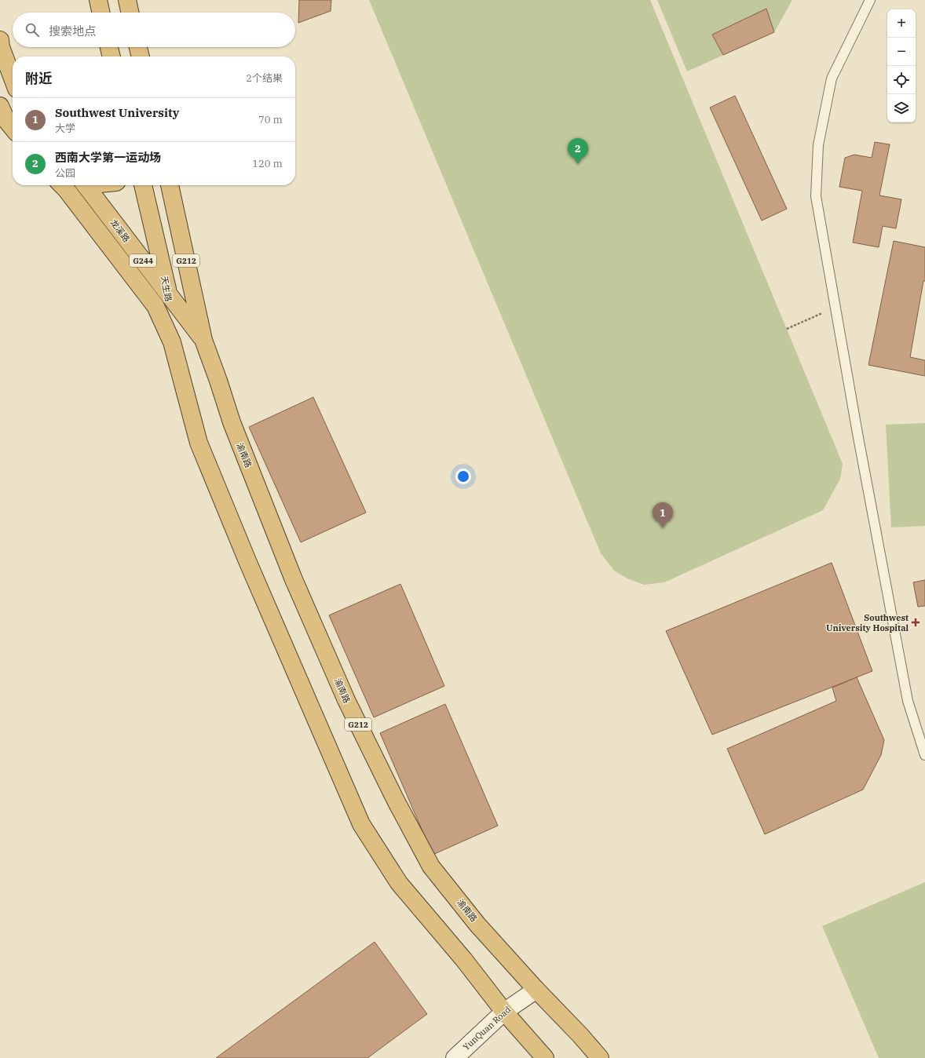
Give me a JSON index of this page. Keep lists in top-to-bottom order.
{
  "streets": {
    "highway": [
      "龙溪路",
      "G244",
      "G212",
      "天生路",
      "渝南路"
    ],
    "main road": ["YunQuan Road"]
  },
  "crossings": [
    ["龙溪路", "G212"],
    ["龙溪路", "天生路"],
    ["龙溪路", "渝南路"],
    ["G212", "天生路"],
    ["G212", "渝南路"],
    ["G212", "YunQuan Road"],
    ["渝南路", "YunQuan Road"]
  ],
  "places": {
    "health": ["Southwest University Hospital"]
  },
  "page": {
    "map_buttons": ["+", "−"],
    "search": "搜索地点",
    "heading": ["附近", "2个结果"],
    "list": [
      {
        "mark": "1",
        "name": "Southwest University",
        "note": "大学",
        "value": "70 m"
      },
      {
        "mark": "2",
        "name": "西南大学第一运动场",
        "note": "公园",
        "value": "120 m"
      }
    ],
    "pins": ["2", "1"]
  }
}
